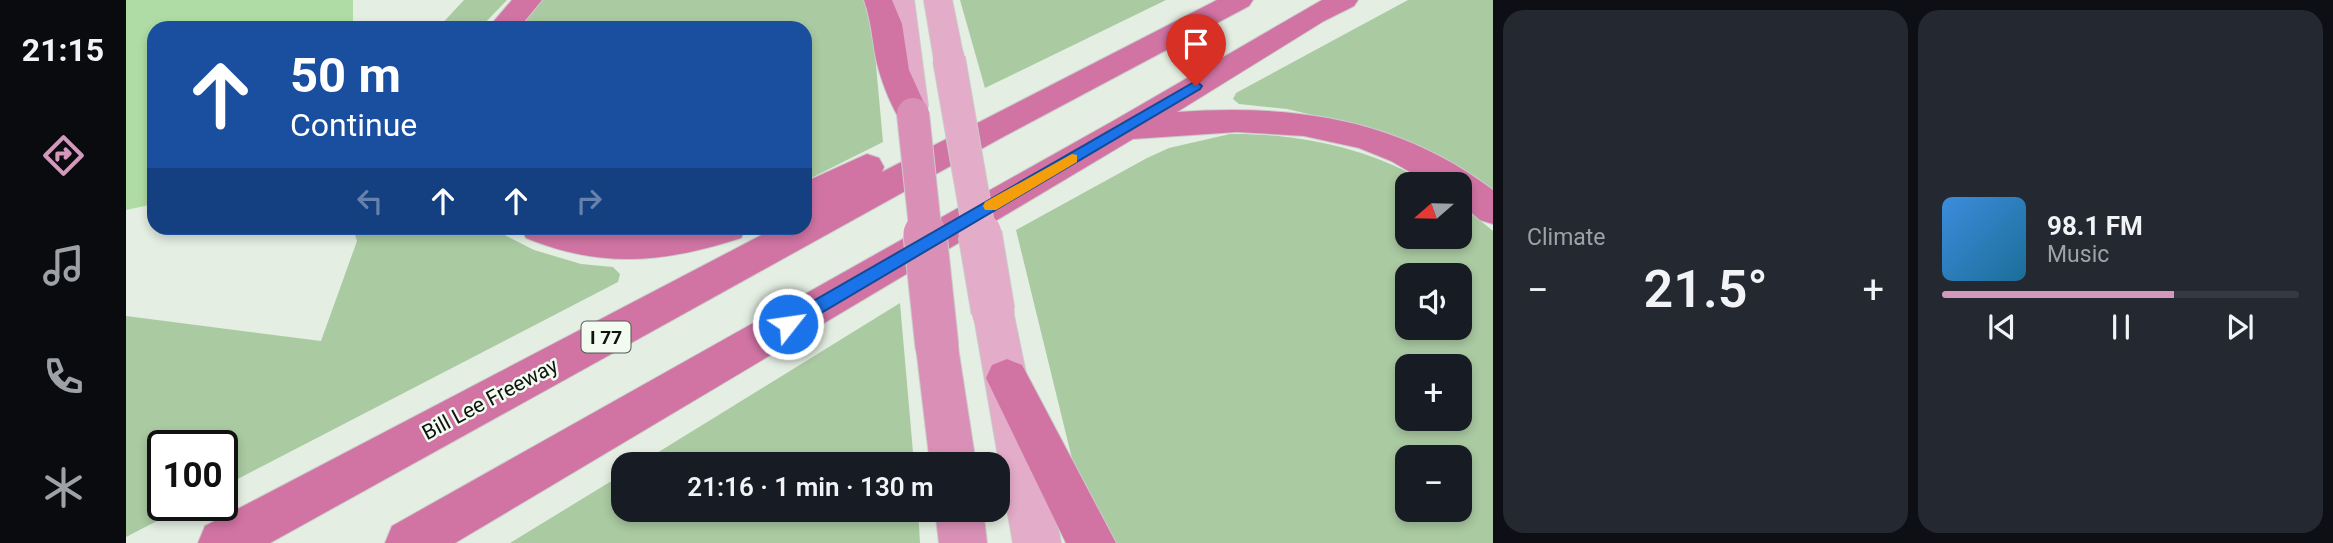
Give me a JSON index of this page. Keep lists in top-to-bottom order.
{
  "streets": {
    "highway": ["I 77", "Bill Lee Freeway"]
  },
  "north": "left",
  "page": {
    "tabs": "21:15",
    "tile": "Climate",
    "turn": ["50 m", "Continue"],
    "map_buttons": ["+", "−"],
    "song": ["98.1 FM", "Music"],
    "heat": ["−", "21.5°", "+"],
    "limit": "100",
    "trip": "21:16 · 1 min · 130 m"
  }
}
